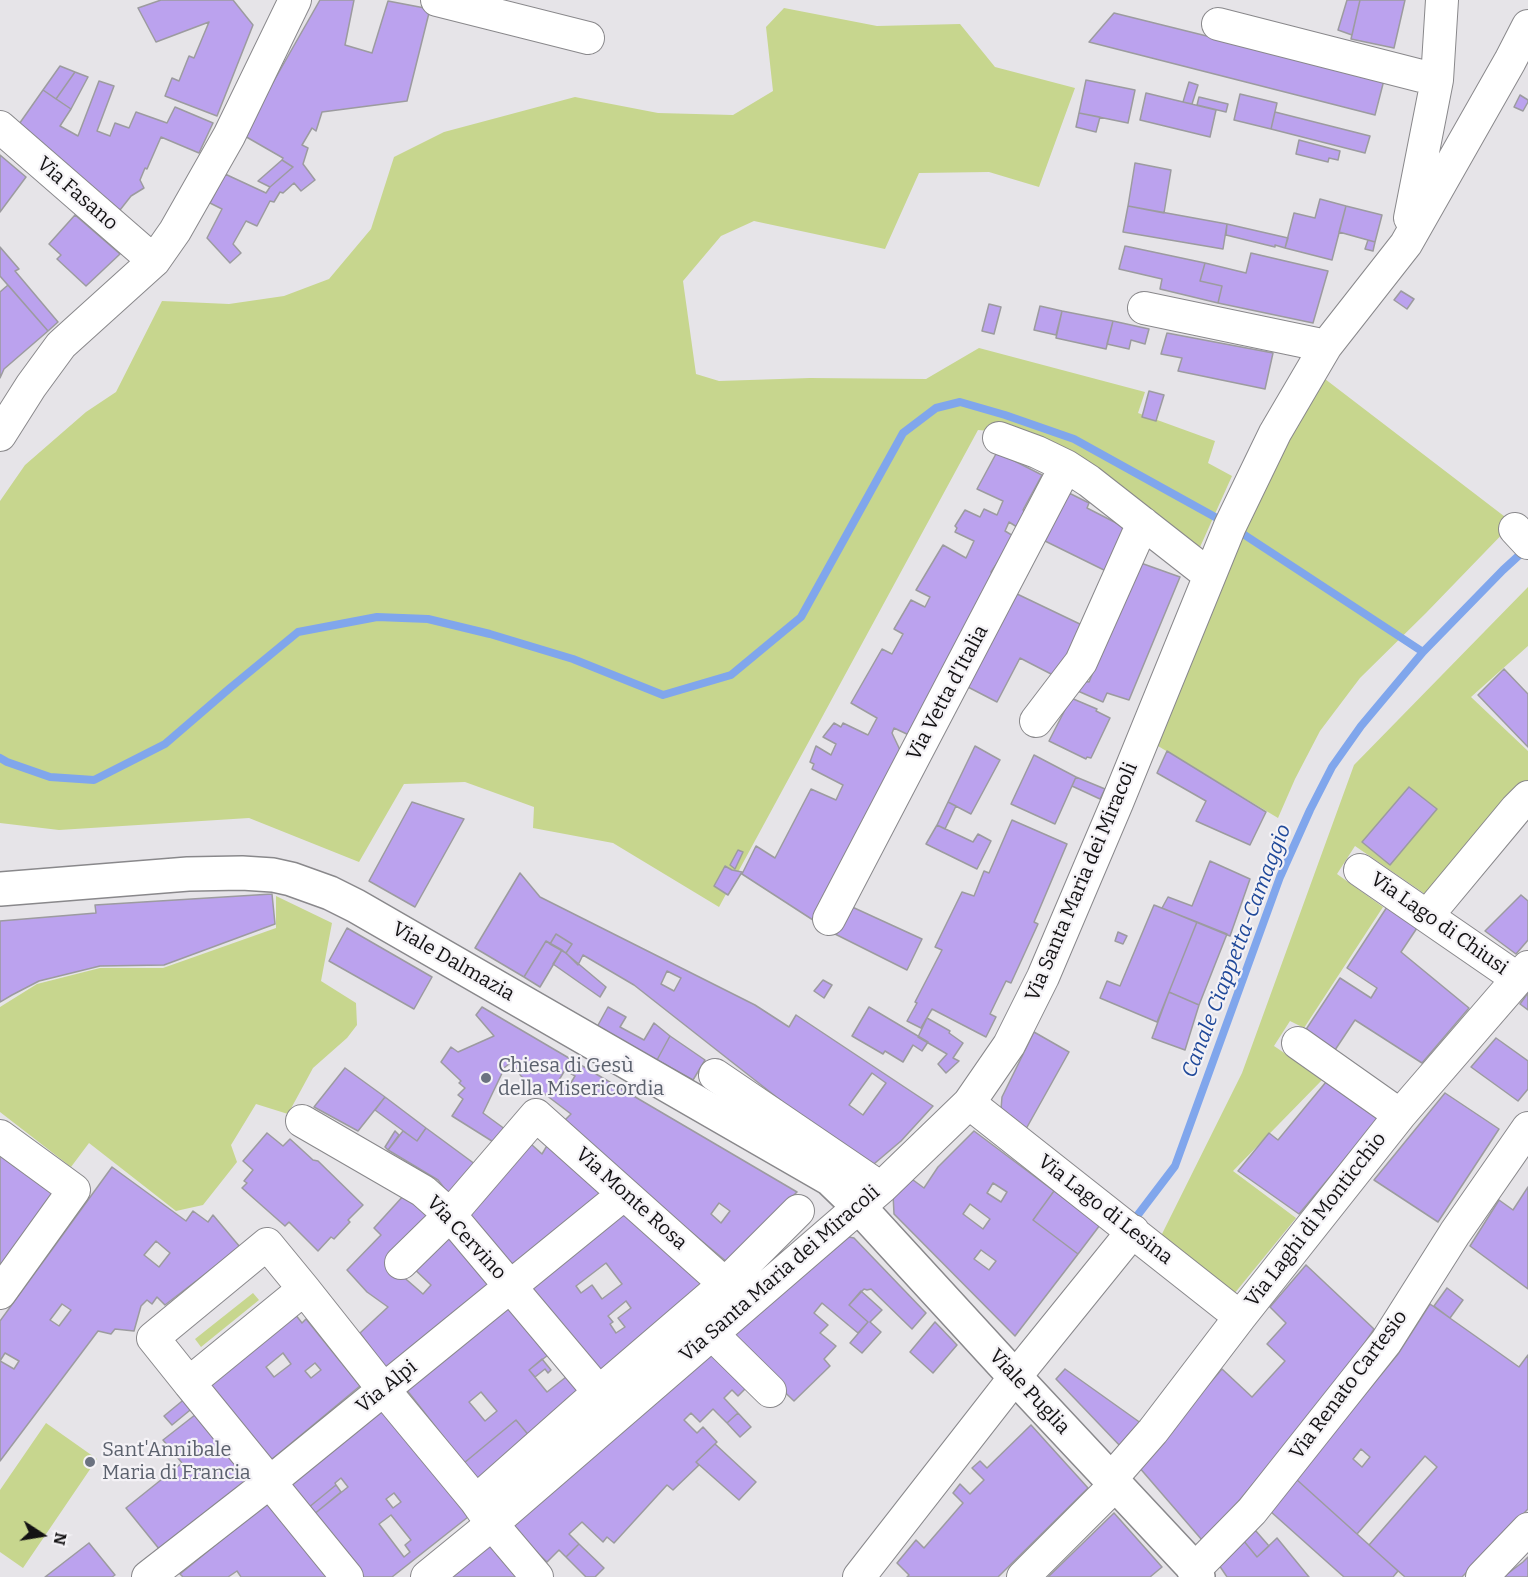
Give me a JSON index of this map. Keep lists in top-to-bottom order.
{
  "streets": {
    "main road": ["Viale Dalmazia", "Viale Puglia"],
    "street": [
      "Via Fasano",
      "Via Vetta d'Italia",
      "Via Santa Maria dei Miracoli",
      "Via Lago di Chiusi",
      "Via Monte Rosa",
      "Via Lago di Lesina",
      "Via Laghi di Monticchio",
      "Via Cervino",
      "Via Renato Cartesio",
      "Via Alpi"
    ]
  },
  "crossings": [
    ["Via Santa Maria dei Miracoli", "Viale Dalmazia"],
    ["Via Santa Maria dei Miracoli", "Via Monte Rosa"],
    ["Via Santa Maria dei Miracoli", "Via Lago di Lesina"],
    ["Via Santa Maria dei Miracoli", "Via Cervino"],
    ["Via Santa Maria dei Miracoli", "Viale Puglia"],
    ["Via Lago di Chiusi", "Via Laghi di Monticchio"],
    ["Viale Dalmazia", "Viale Puglia"],
    ["Via Monte Rosa", "Via Cervino"],
    ["Via Monte Rosa", "Via Alpi"],
    ["Via Lago di Lesina", "Via Laghi di Monticchio"],
    ["Via Laghi di Monticchio", "Viale Puglia"],
    ["Via Cervino", "Via Alpi"],
    ["Via Renato Cartesio", "Viale Puglia"]
  ],
  "water": ["Canale Ciappetta-Camaggio"],
  "places": ["Chiesa di Gesù della Misericordia", "Sant'Annibale Maria di Francia"],
  "north": "right"
}
